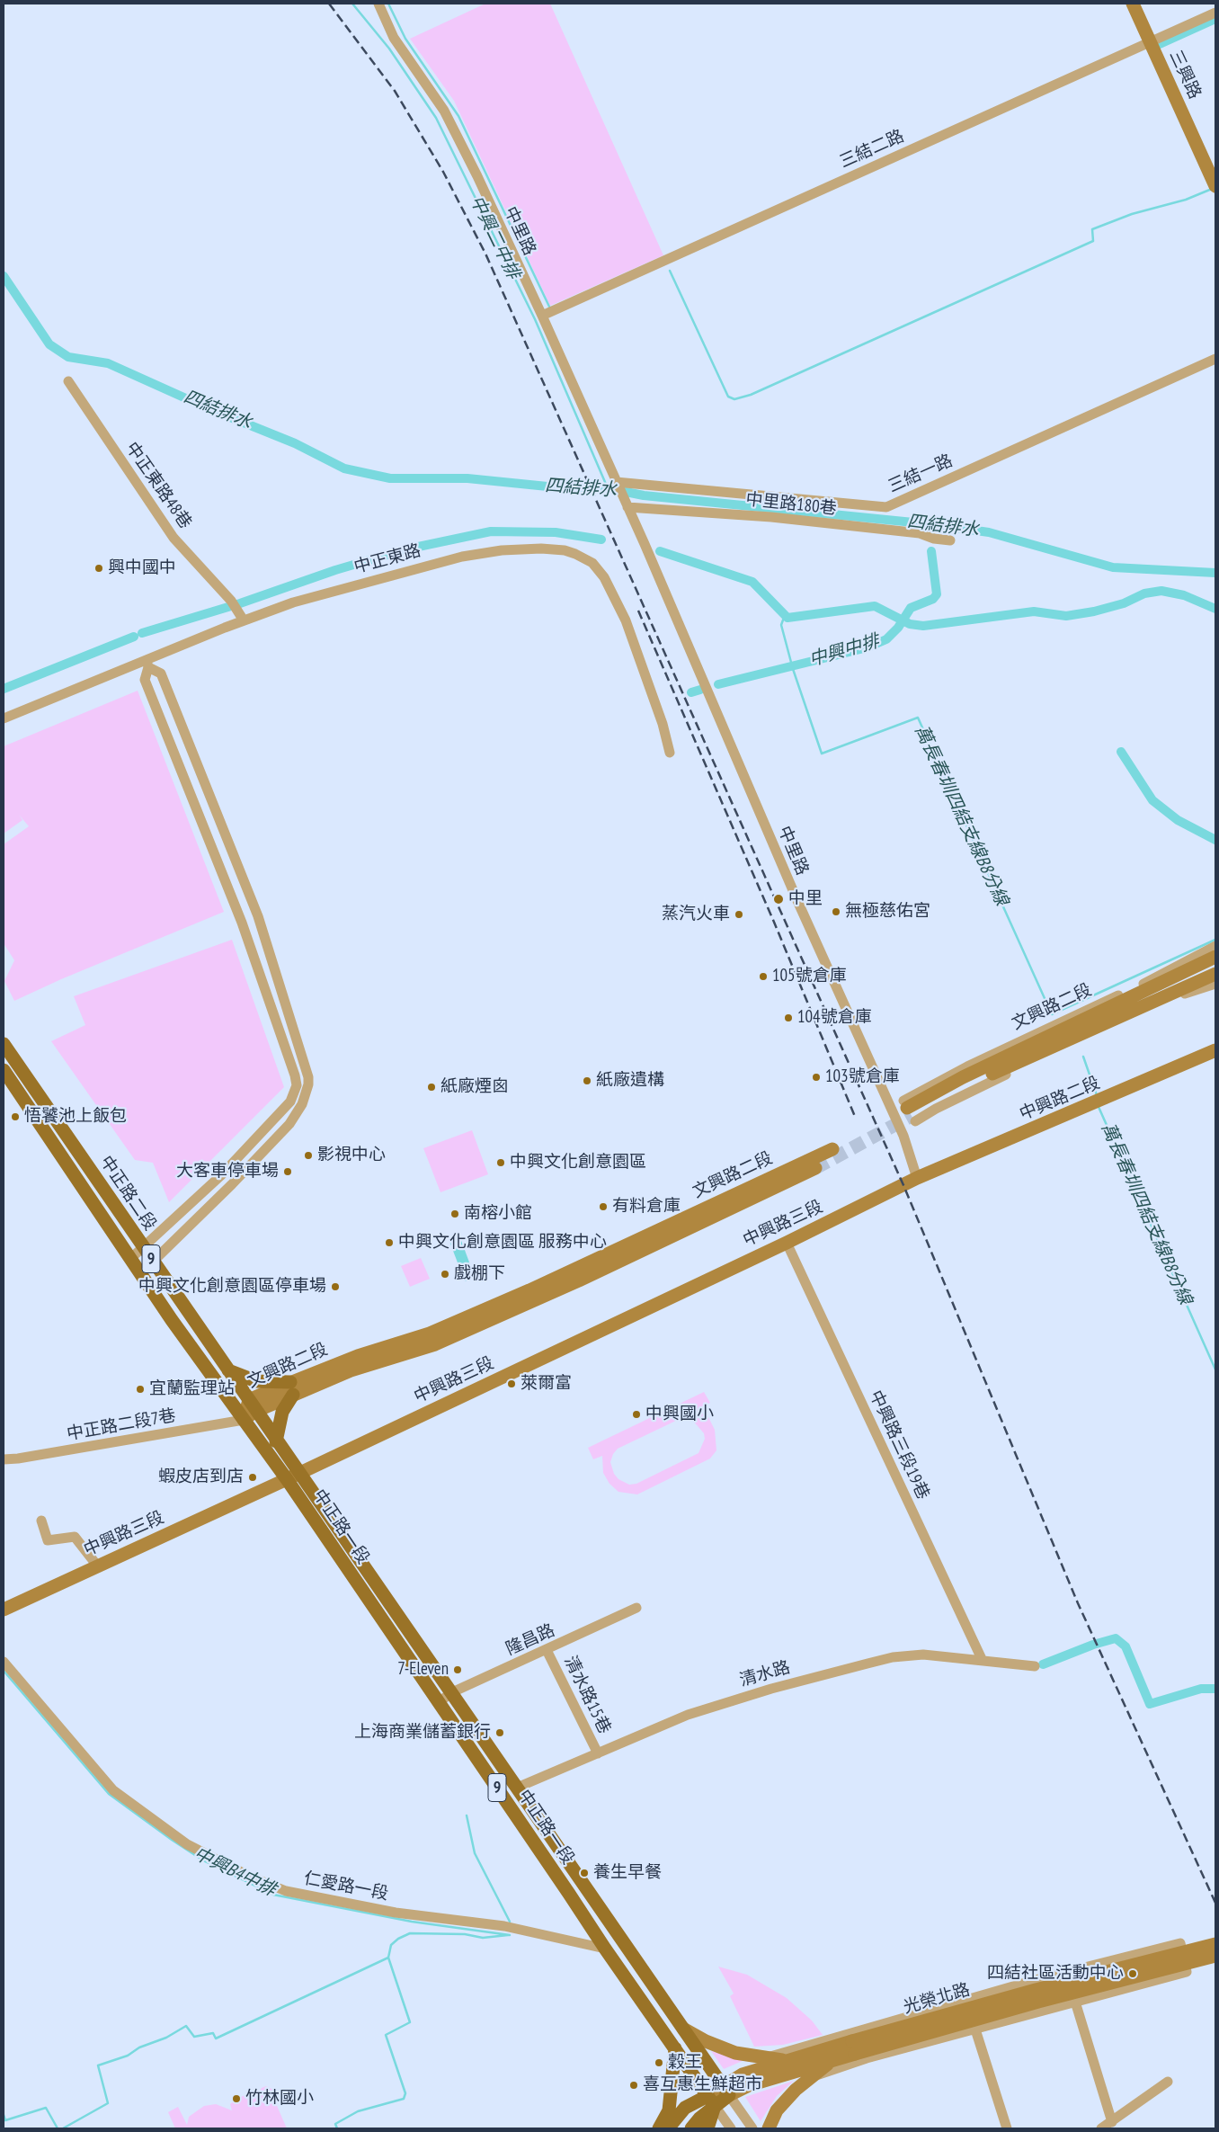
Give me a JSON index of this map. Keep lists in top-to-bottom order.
{
  "streets": {
    "main road": ["中正路二段", "9", "中正路一段"],
    "street": [
      "三興路",
      "三結二路",
      "中里路",
      "三結一路",
      "中正東路48巷",
      "中里路180巷",
      "中正東路",
      "文興路二段",
      "中興路二段",
      "中興路三段",
      "中正路二段7巷",
      "中興路三段19巷",
      "隆昌路",
      "清水路",
      "清水路15巷",
      "仁愛路一段",
      "光榮北路"
    ]
  },
  "crossings": [
    ["三興路", "三結二路"],
    ["三結二路", "中里路"],
    ["中里路", "三結一路"],
    ["中里路", "中里路180巷"],
    ["中里路", "中興路二段"],
    ["中里路", "中興路三段"],
    ["中正東路48巷", "中正東路"],
    ["文興路二段", "中正路二段"],
    ["文興路二段", "中正路二段7巷"],
    ["中興路二段", "中興路三段"],
    ["中正路二段", "中興路三段"],
    ["中正路二段", "中正路二段7巷"],
    ["中正路二段", "中正路一段"],
    ["中興路三段", "中興路三段19巷"],
    ["中興路三段", "中正路一段"],
    ["中興路三段19巷", "清水路"],
    ["中正路一段", "隆昌路"],
    ["中正路一段", "清水路"],
    ["中正路一段", "仁愛路一段"],
    ["中正路一段", "光榮北路"],
    ["隆昌路", "清水路15巷"],
    ["清水路", "清水路15巷"]
  ],
  "water": [
    "中興二中排",
    "四結排水",
    "中興中排",
    "萬長春圳四結支線B8分線",
    "中興B4中排"
  ],
  "places": [
    "興中國中",
    "中里",
    "無極慈佑宮",
    "蒸汽火車",
    "105號倉庫",
    "104號倉庫",
    "103號倉庫",
    "紙廠遺構",
    "紙廠煙囪",
    "悟饕池上飯包",
    "影視中心",
    "中興文化創意園區",
    "大客車停車場",
    "有料倉庫",
    "南榕小館",
    "中興文化創意園區 服務中心",
    "戲棚下",
    "中興文化創意園區停車場",
    "萊爾富",
    "宜蘭監理站",
    "中興國小",
    "蝦皮店到店",
    "7-Eleven",
    "上海商業儲蓄銀行",
    "養生早餐",
    "四結社區活動中心",
    "穀王",
    "喜互惠生鮮超市",
    "竹林國小"
  ]
}
